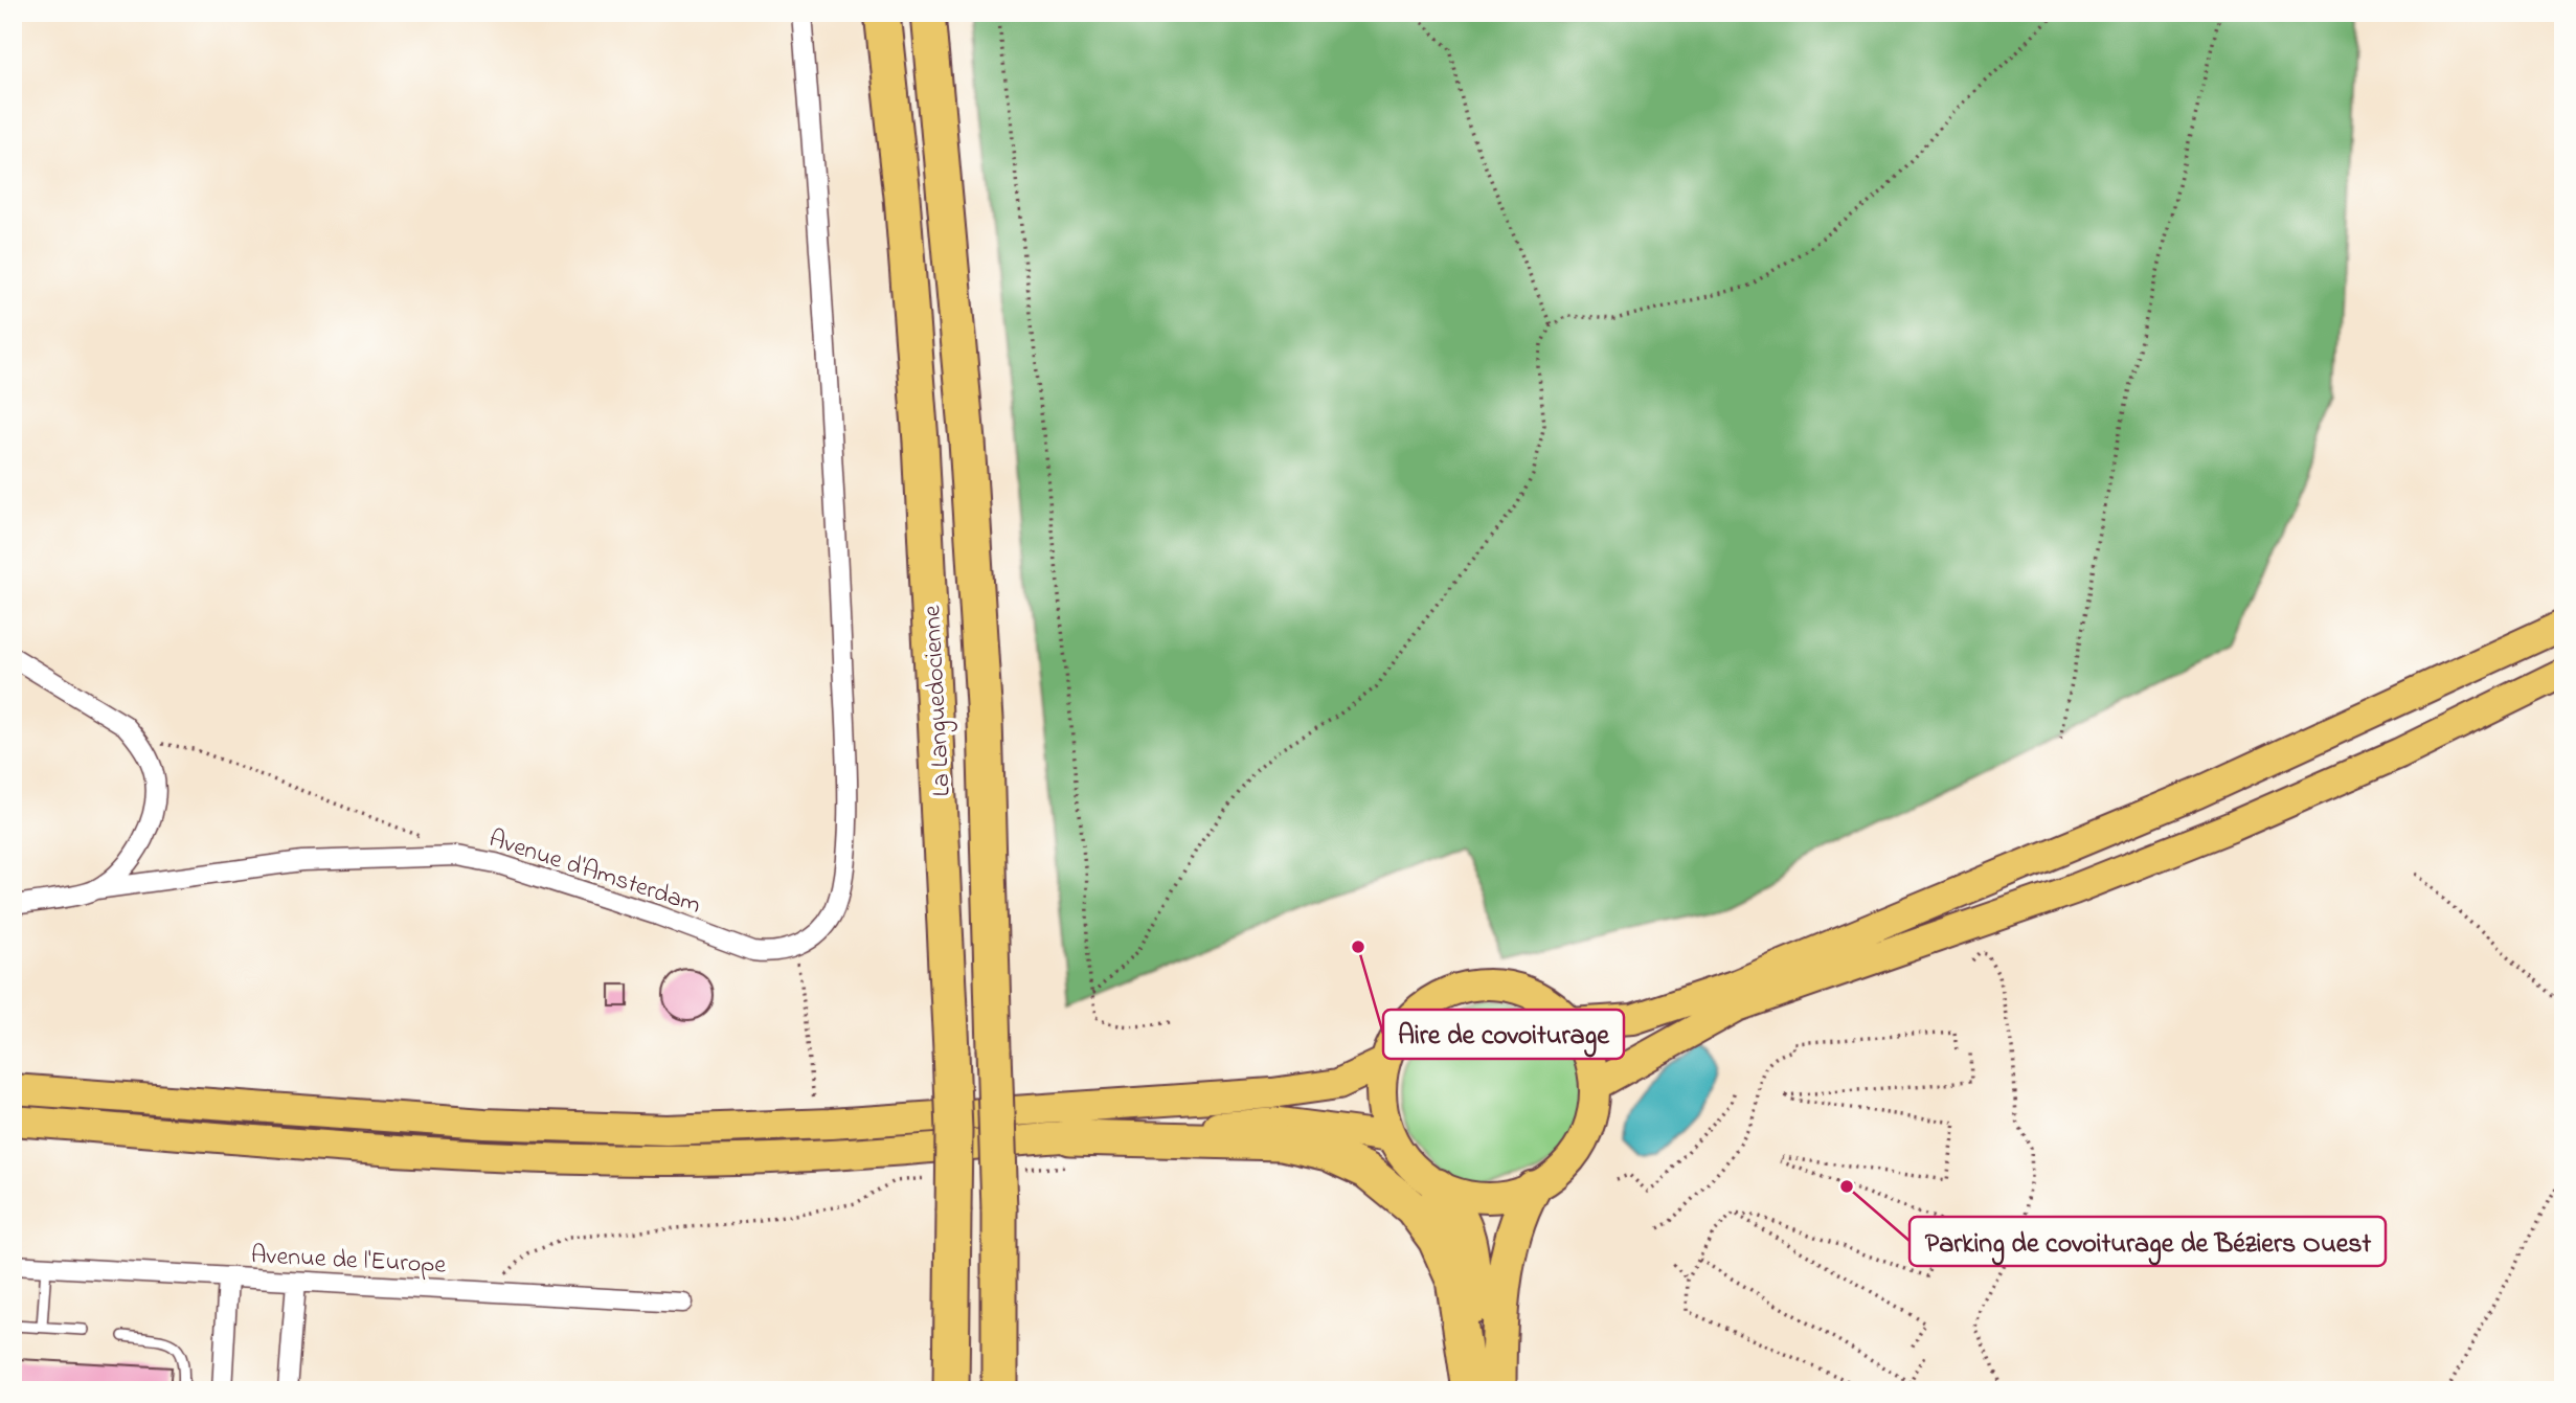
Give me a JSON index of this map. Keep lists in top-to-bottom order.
{
  "streets": {
    "highway": ["La Languedocienne"],
    "street": ["Avenue d'Amsterdam", "Avenue de l'Europe"]
  },
  "places": ["Aire de covoiturage", "Parking de covoiturage de Béziers Ouest"]
}
